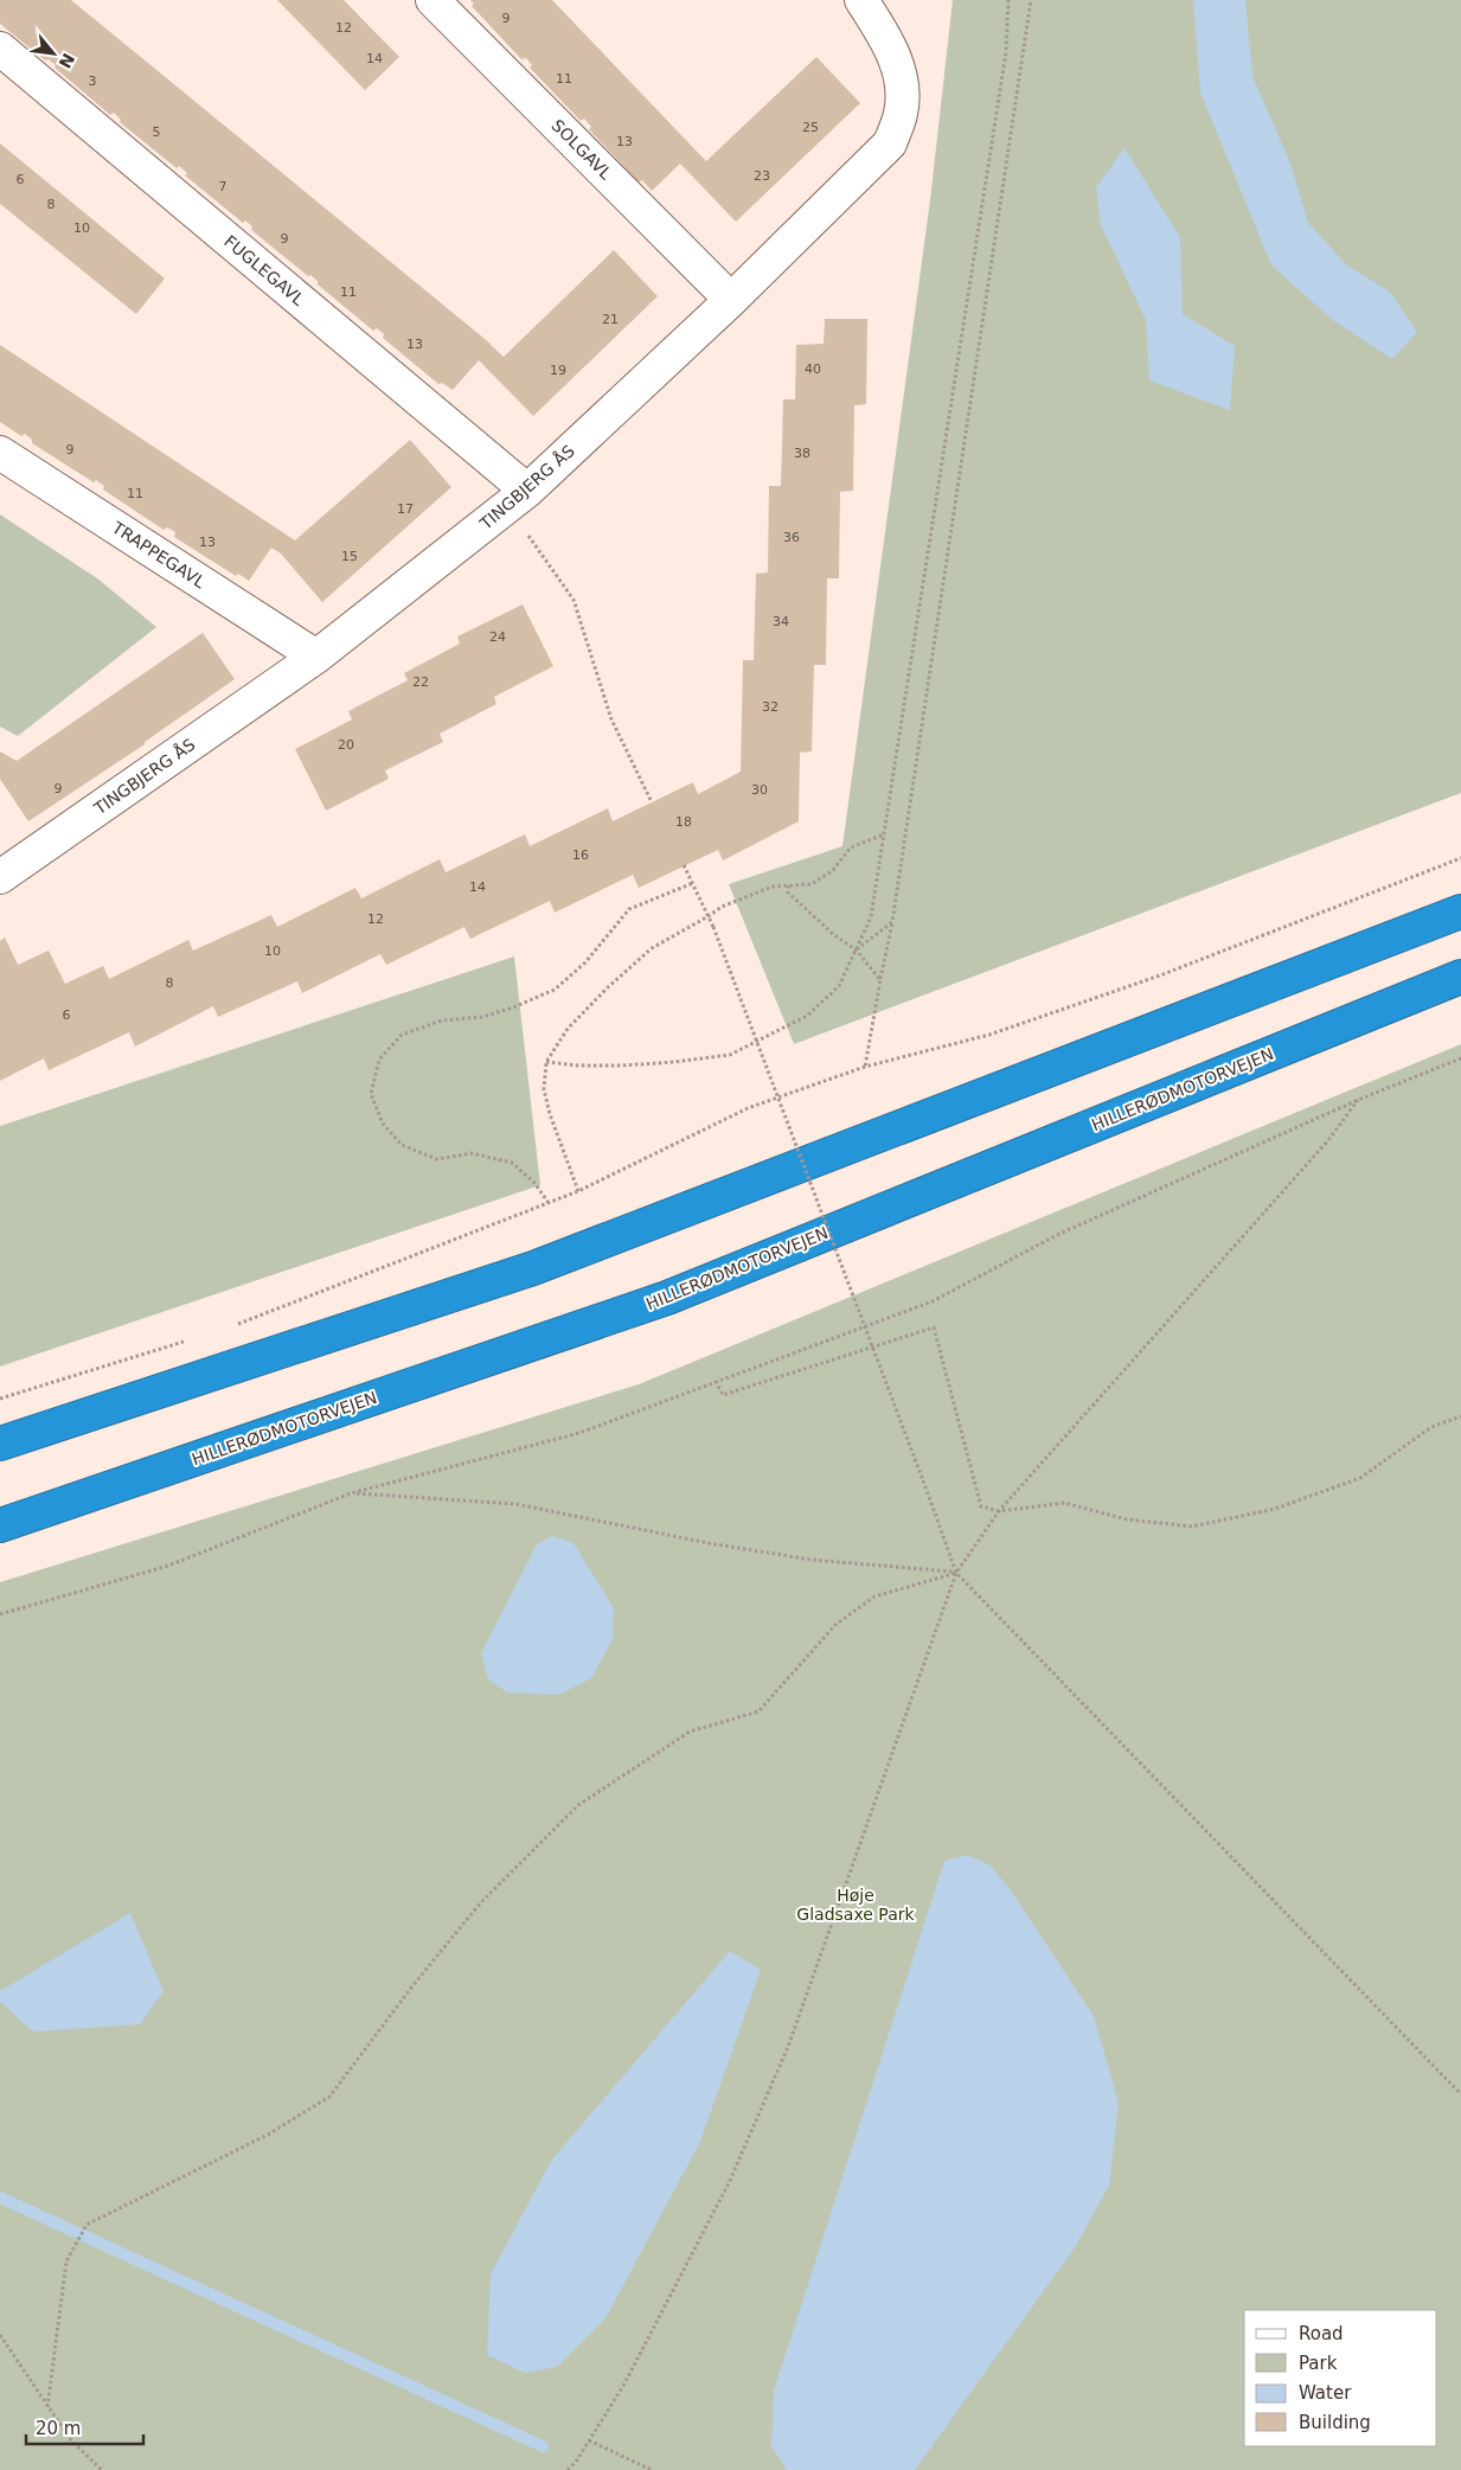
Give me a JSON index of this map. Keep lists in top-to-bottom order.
{
  "streets": {
    "highway": ["HILLERØDMOTORVEJEN"],
    "street": [
      "SOLGAVL",
      "FUGLEGAVL",
      "TINGBJERG ÅS",
      "TRAPPEGAVL"
    ]
  },
  "crossings": [
    ["SOLGAVL", "TINGBJERG ÅS"],
    ["FUGLEGAVL", "TINGBJERG ÅS"],
    ["TINGBJERG ÅS", "TRAPPEGAVL"]
  ],
  "parks": ["Høje Gladsaxe Park"],
  "house_numbers": [
    "9",
    "12",
    "14",
    "11",
    "3",
    "25",
    "5",
    "13",
    "23",
    "6",
    "7",
    "8",
    "10",
    "9",
    "11",
    "21",
    "13",
    "40",
    "19",
    "9",
    "38",
    "11",
    "17",
    "36",
    "13",
    "15",
    "34",
    "24",
    "22",
    "32",
    "20",
    "9",
    "30",
    "18",
    "16",
    "14",
    "12",
    "10",
    "8",
    "6"
  ],
  "legend": [
    "Road",
    "Park",
    "Water",
    "Building"
  ],
  "scale_bar": "20 m",
  "north": "bottom right"
}
